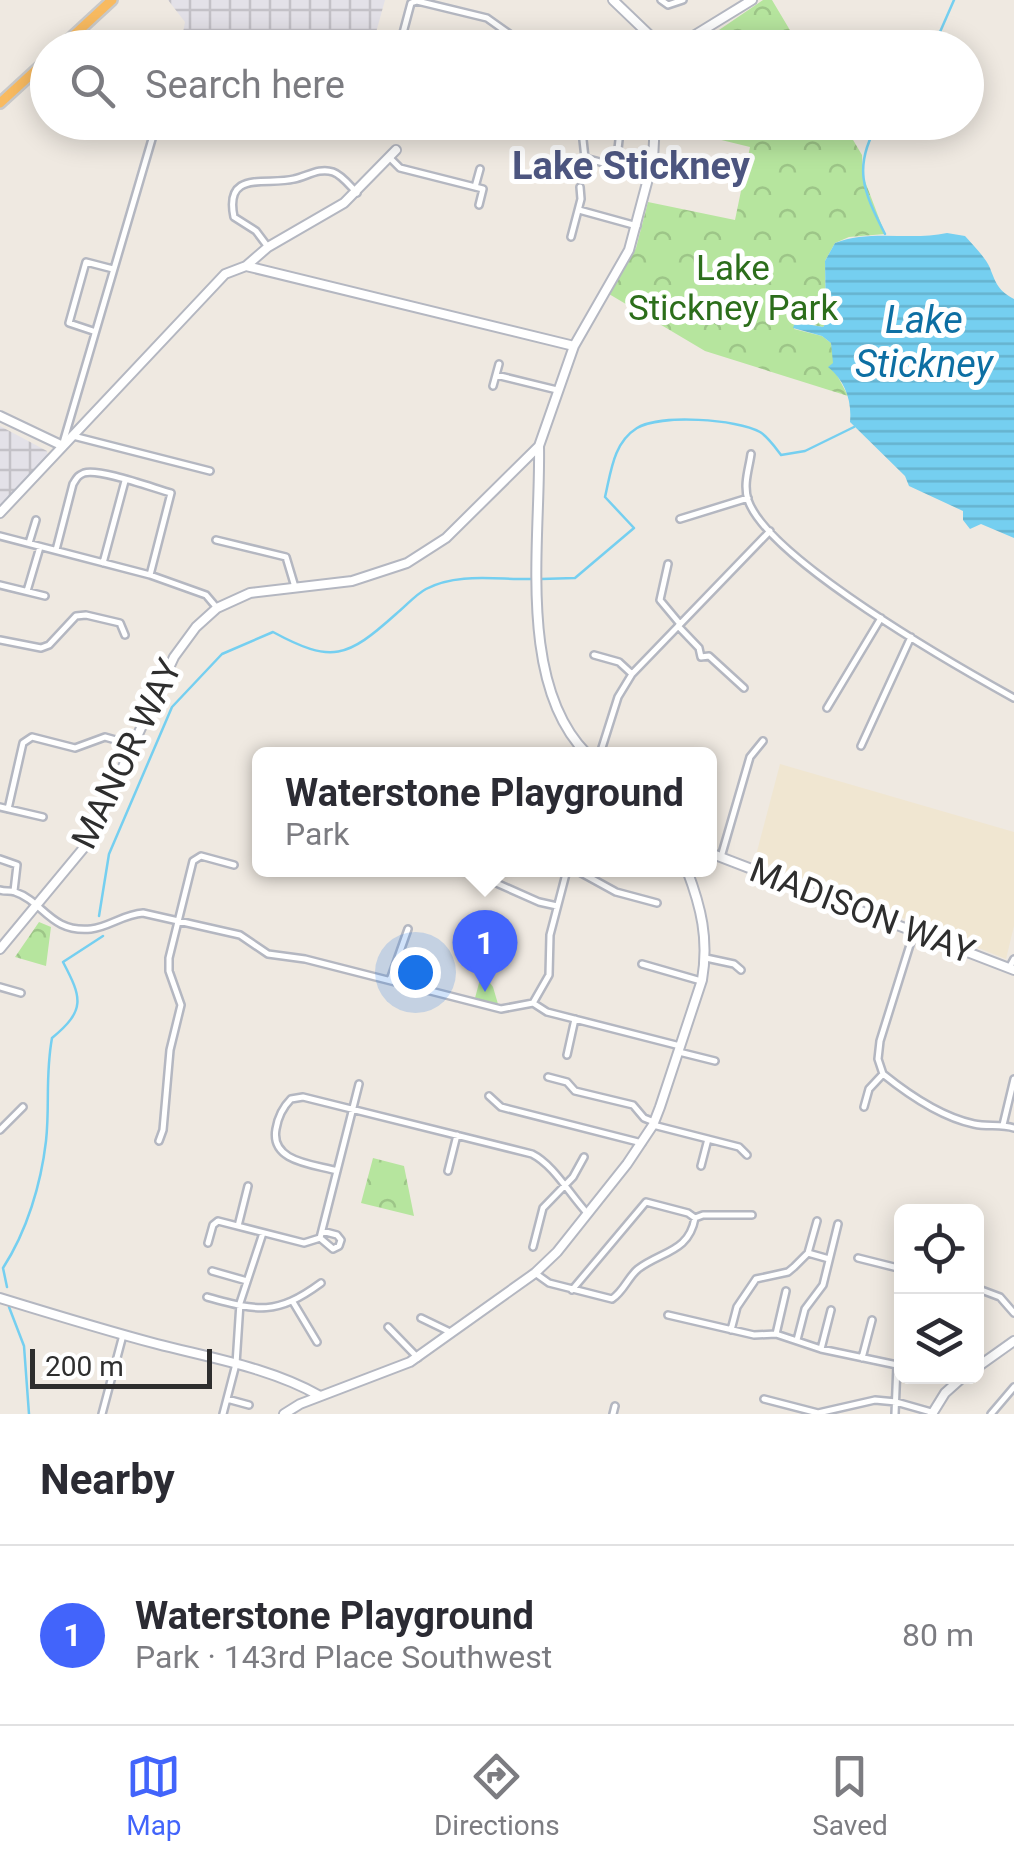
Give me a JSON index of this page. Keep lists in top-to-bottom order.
{
  "streets": {
    "street": ["MANOR WAY", "MADISON WAY"]
  },
  "districts": ["Lake Stickney"],
  "water": ["Lake Stickney"],
  "parks": ["Lake Stickney Park"],
  "scale_bar": "200 m",
  "page": {
    "search": "Search here",
    "popup": ["Waterstone Playground", "Park"],
    "pins": "1",
    "scale": "200 m",
    "heading": "Nearby",
    "list": [
      {
        "mark": "1",
        "name": "Waterstone Playground",
        "note": "Park · 143rd Place Southwest",
        "value": "80 m"
      }
    ],
    "nav": ["Map", "Directions", "Saved"]
  }
}
